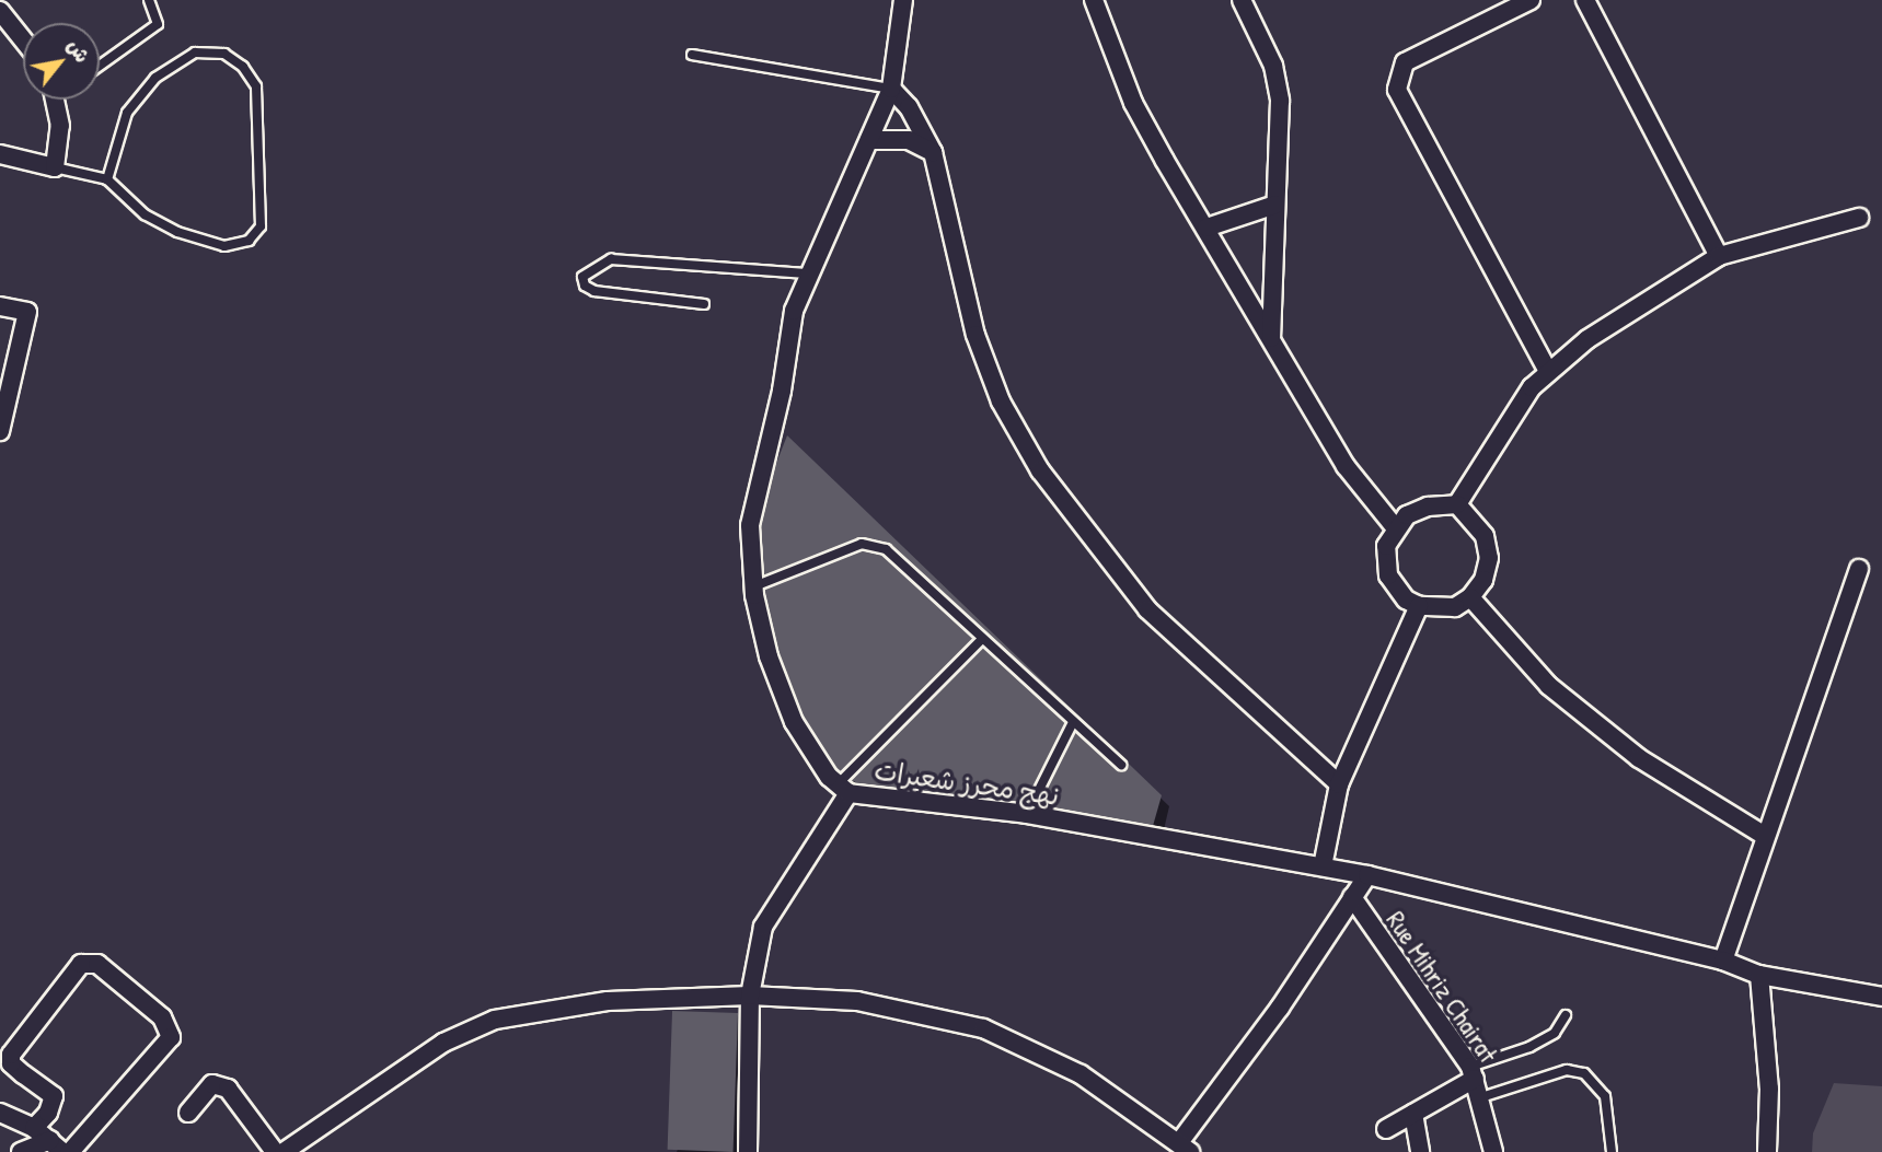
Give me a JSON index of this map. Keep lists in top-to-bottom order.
{
  "streets": {
    "street": ["نهج محرز شعيرات", "Rue Mihriz Chairat"]
  },
  "north": "top right"
}
